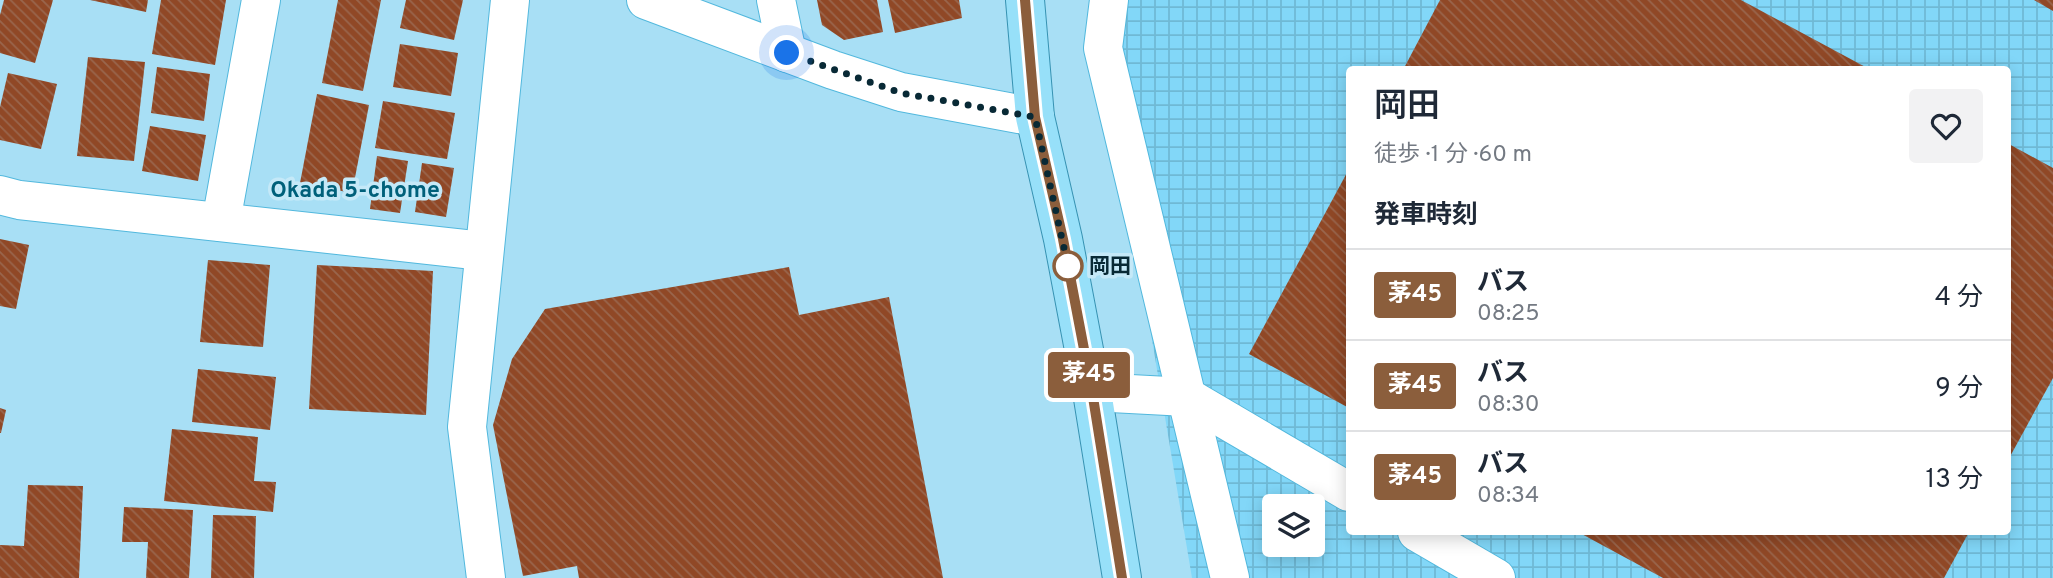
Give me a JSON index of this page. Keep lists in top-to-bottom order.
{
  "districts": ["Okada 5-chome"],
  "places": ["岡田"],
  "lines": ["bus line 茅45"],
  "page": {
    "on_map": "茅45",
    "heading": [
      ["岡田", "徒歩 · 1 分 · 60 m"],
      "発車時刻"
    ],
    "list": [
      {
        "mark": "茅45",
        "name": "バス",
        "note": "08:25",
        "value": "4 分"
      },
      {
        "mark": "茅45",
        "name": "バス",
        "note": "08:30",
        "value": "9 分"
      },
      {
        "mark": "茅45",
        "name": "バス",
        "note": "08:34",
        "value": "13 分"
      }
    ]
  }
}
